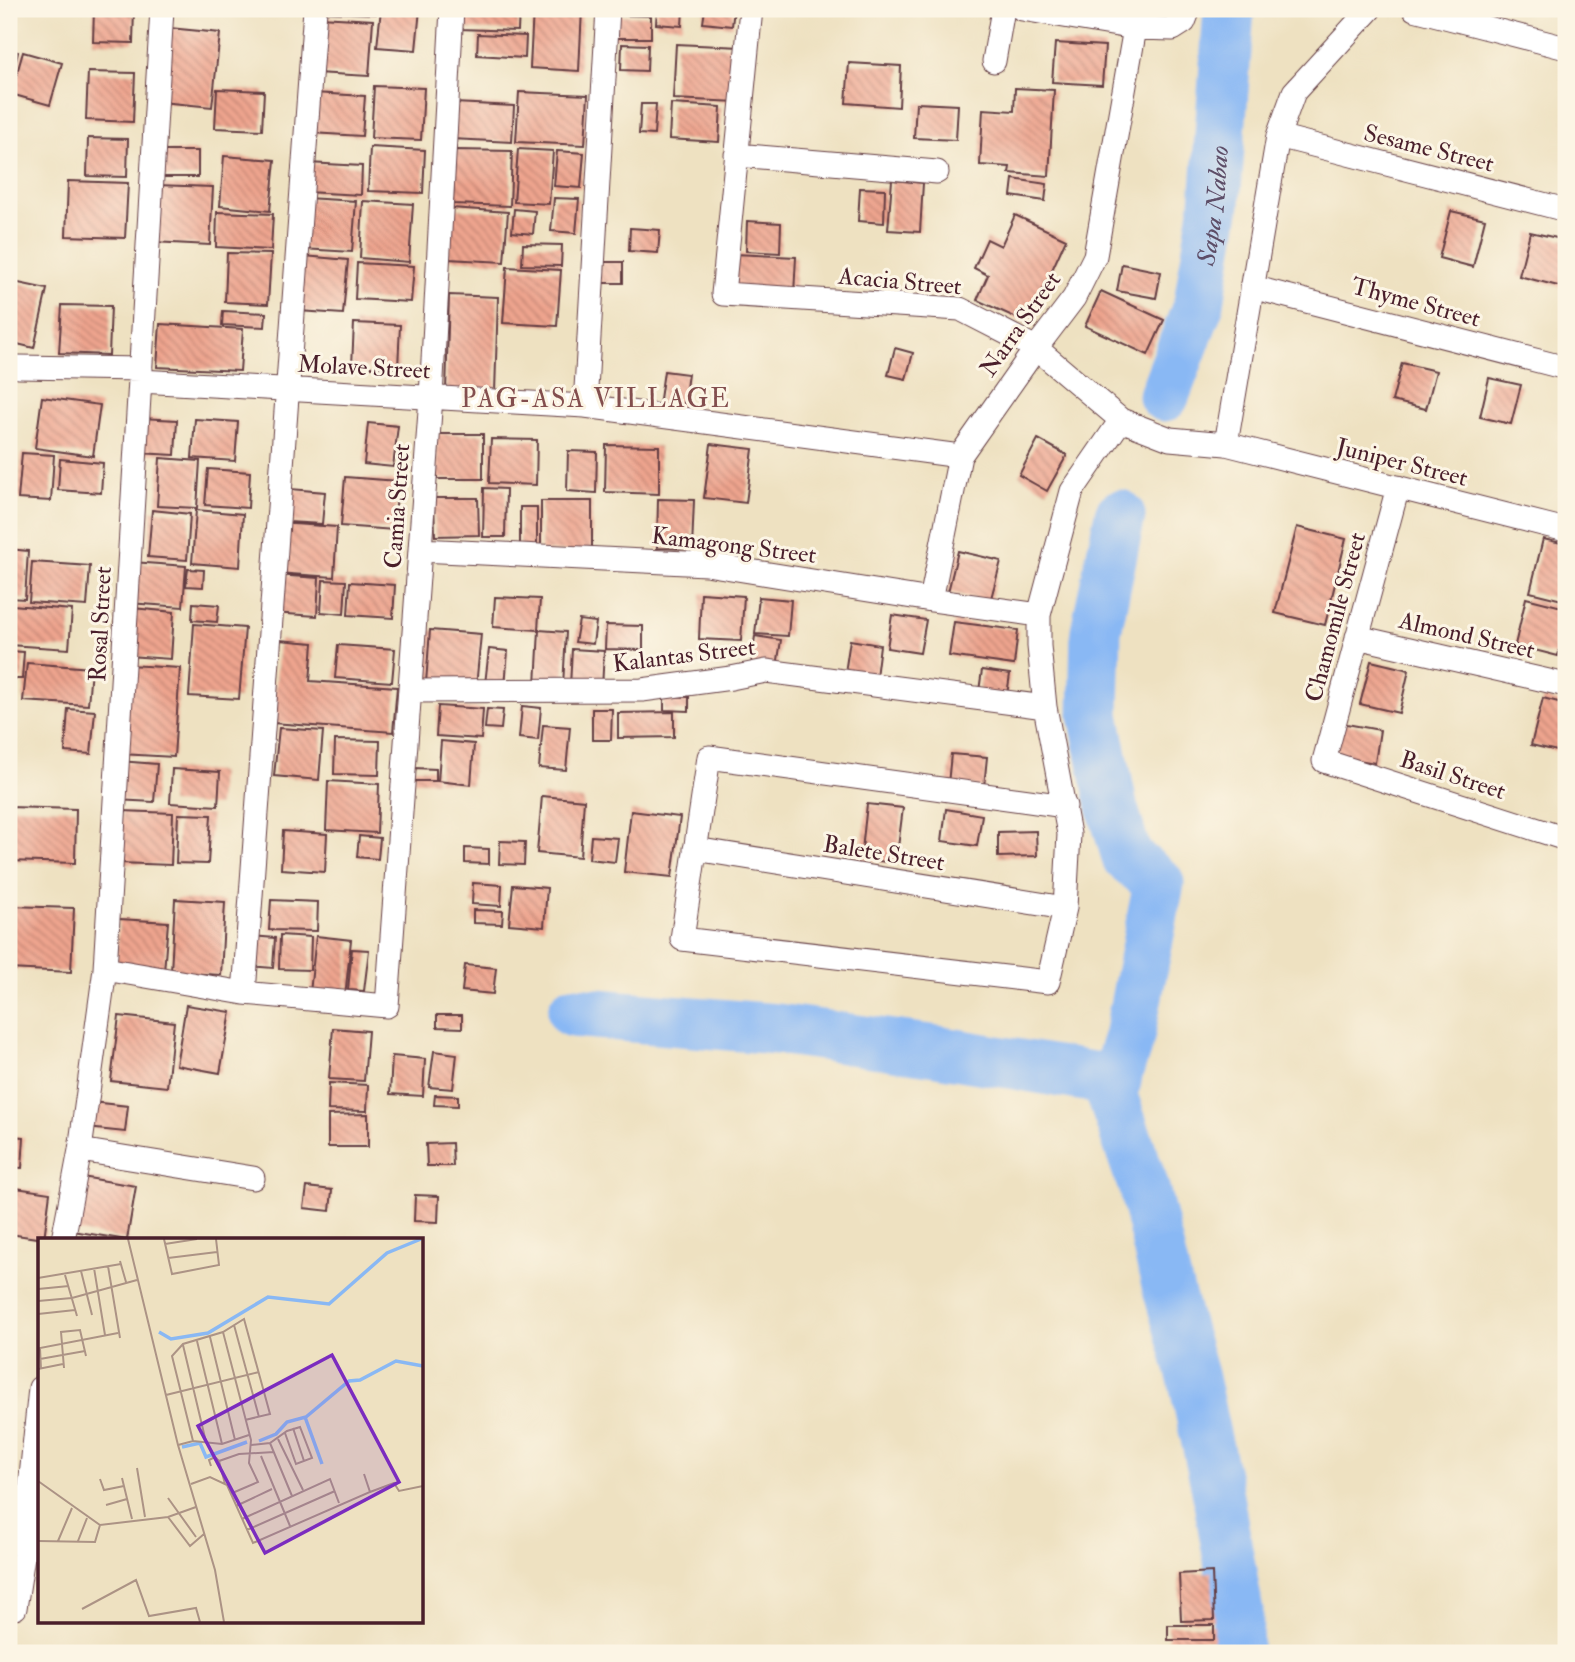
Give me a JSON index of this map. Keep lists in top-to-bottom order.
{
  "streets": {
    "street": [
      "Sesame Street",
      "Acacia Street",
      "Thyme Street",
      "Narra Street",
      "Molave Street",
      "Juniper Street",
      "Camia Street",
      "Kamagong Street",
      "Chamomile Street",
      "Rosal Street",
      "Almond Street",
      "Kalantas Street",
      "Basil Street",
      "Balete Street"
    ]
  },
  "crossings": [
    ["Acacia Street", "Narra Street"],
    ["Acacia Street", "Juniper Street"],
    ["Narra Street", "Molave Street"],
    ["Narra Street", "Kamagong Street"],
    ["Molave Street", "Camia Street"],
    ["Molave Street", "Rosal Street"],
    ["Juniper Street", "Chamomile Street"],
    ["Camia Street", "Kamagong Street"],
    ["Camia Street", "Kalantas Street"],
    ["Chamomile Street", "Almond Street"],
    ["Chamomile Street", "Basil Street"]
  ],
  "districts": ["PAG-ASA VILLAGE"],
  "water": ["Sapa Nabao"]
}
